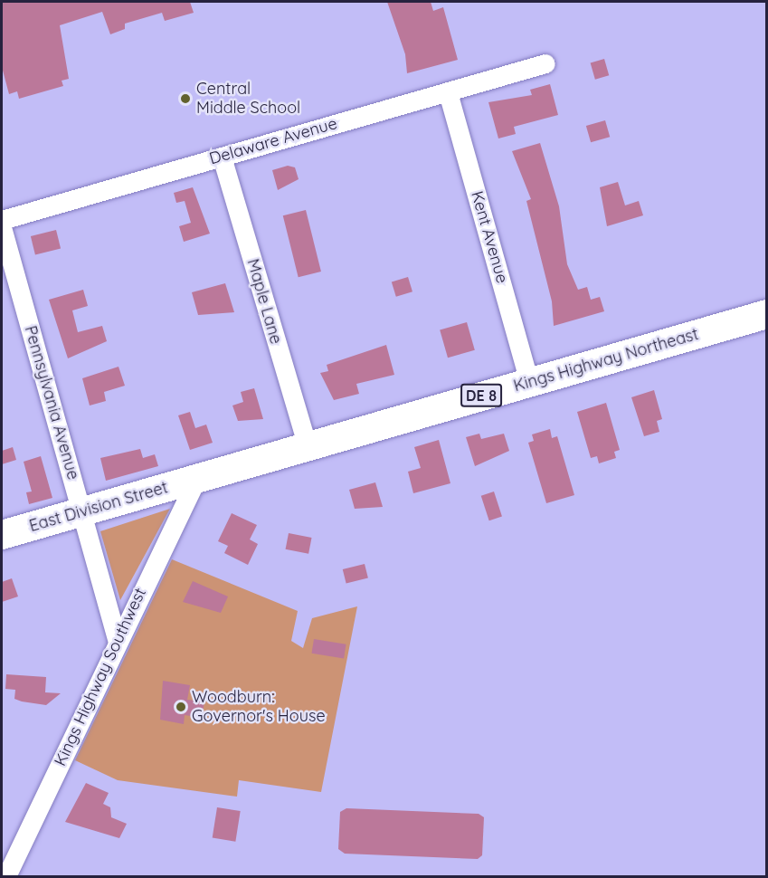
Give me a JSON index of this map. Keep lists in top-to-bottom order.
{
  "streets": {
    "highway": ["Kings Highway Northeast", "DE 8", "East Division Street"],
    "street": [
      "Delaware Avenue",
      "Kent Avenue",
      "Maple Lane",
      "Pennsylvania Avenue",
      "Kings Highway Southwest"
    ]
  },
  "crossings": [
    ["Delaware Avenue", "Kent Avenue"],
    ["Delaware Avenue", "Maple Lane"],
    ["Kent Avenue", "Kings Highway Northeast"],
    ["Maple Lane", "Kings Highway Northeast"],
    ["Kings Highway Northeast", "East Division Street"],
    ["Kings Highway Northeast", "Kings Highway Southwest"],
    ["Pennsylvania Avenue", "East Division Street"],
    ["Pennsylvania Avenue", "Kings Highway Southwest"],
    ["East Division Street", "Kings Highway Southwest"]
  ],
  "places": ["Central Middle School", "Woodburn: Governor's House"]
}
